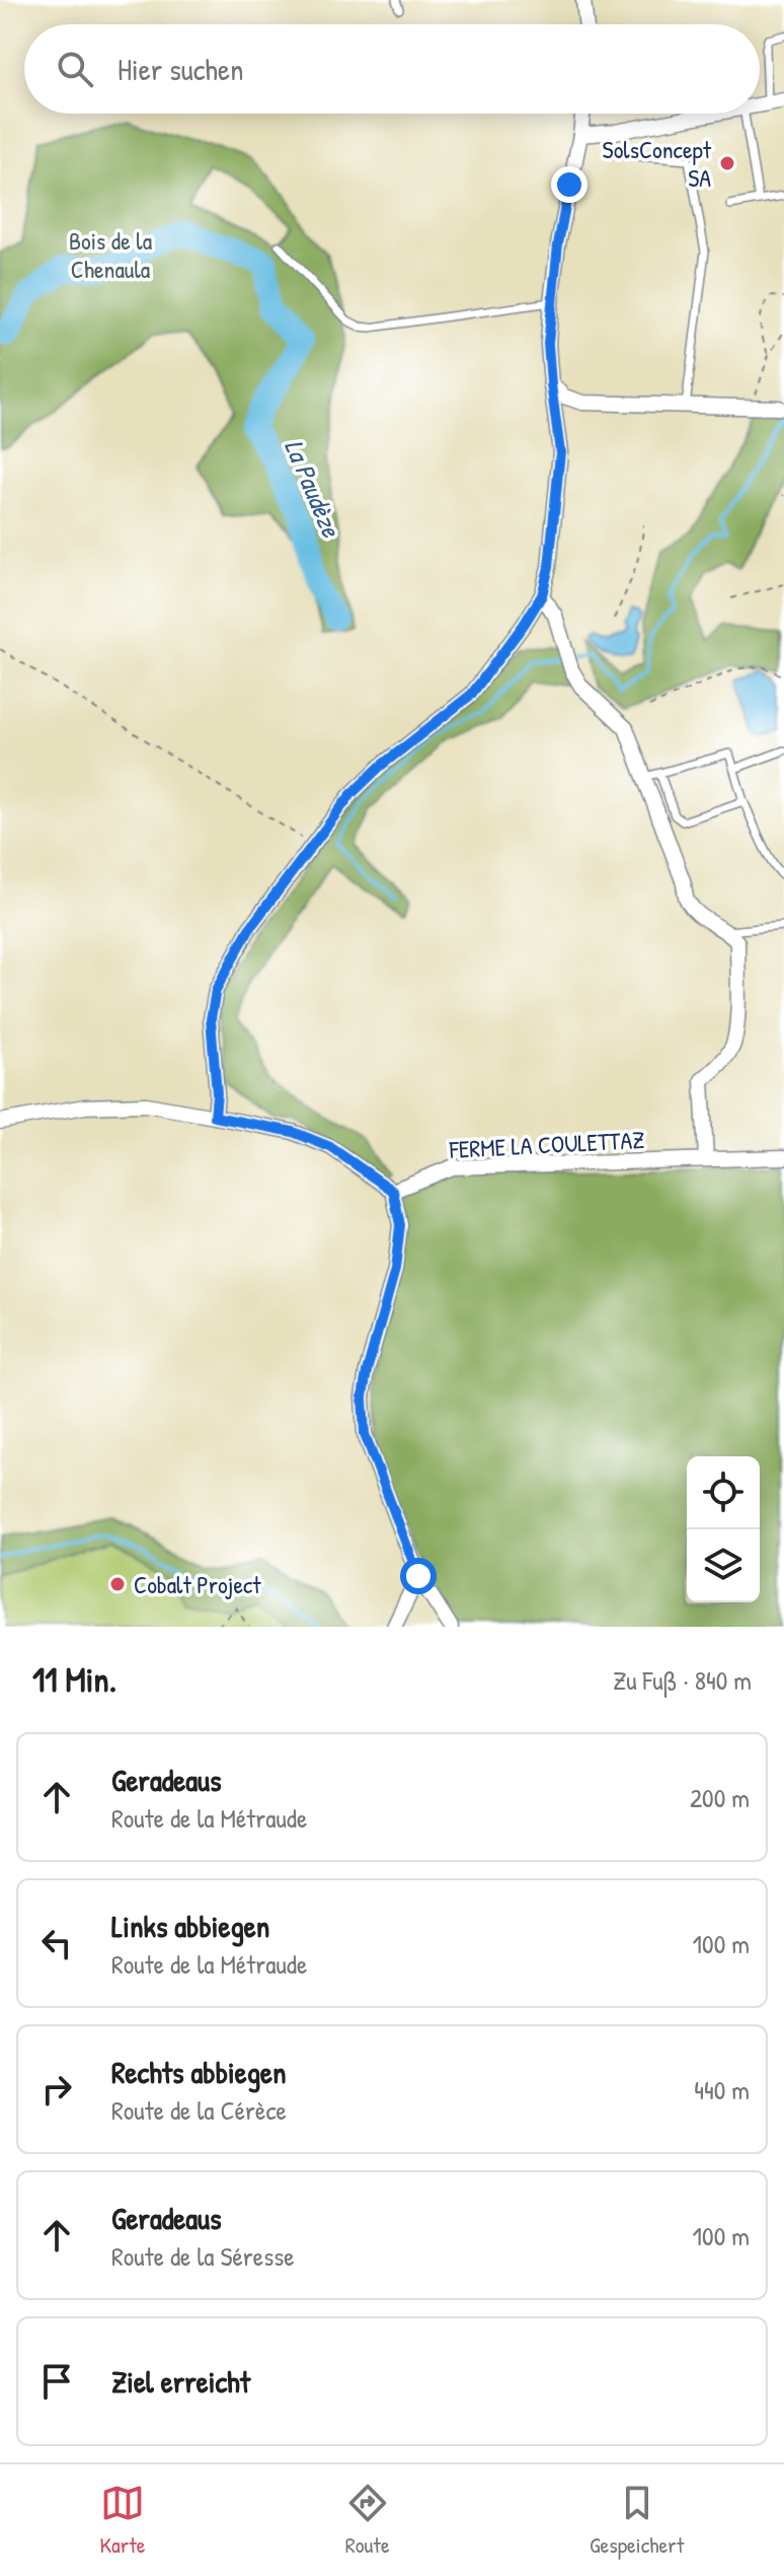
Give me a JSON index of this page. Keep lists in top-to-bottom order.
{
  "streets": {
    "street": ["FERME LA COULETTAZ"]
  },
  "water": ["La Paudèze"],
  "parks": ["Bois de la Chenaula"],
  "places": ["SolsConcept SA", "Cobalt Project"],
  "page": {
    "search": "Hier suchen",
    "heading": ["11 Min.", "Zu Fuß · 840 m"],
    "list": [
      ["Geradeaus", "Route de la Métraude", "200 m"],
      ["Links abbiegen", "Route de la Métraude", "100 m"],
      ["Rechts abbiegen", "Route de la Cérèce", "440 m"],
      ["Geradeaus", "Route de la Séresse", "100 m"],
      "Ziel erreicht"
    ],
    "nav": ["Karte", "Route", "Gespeichert"]
  }
}
